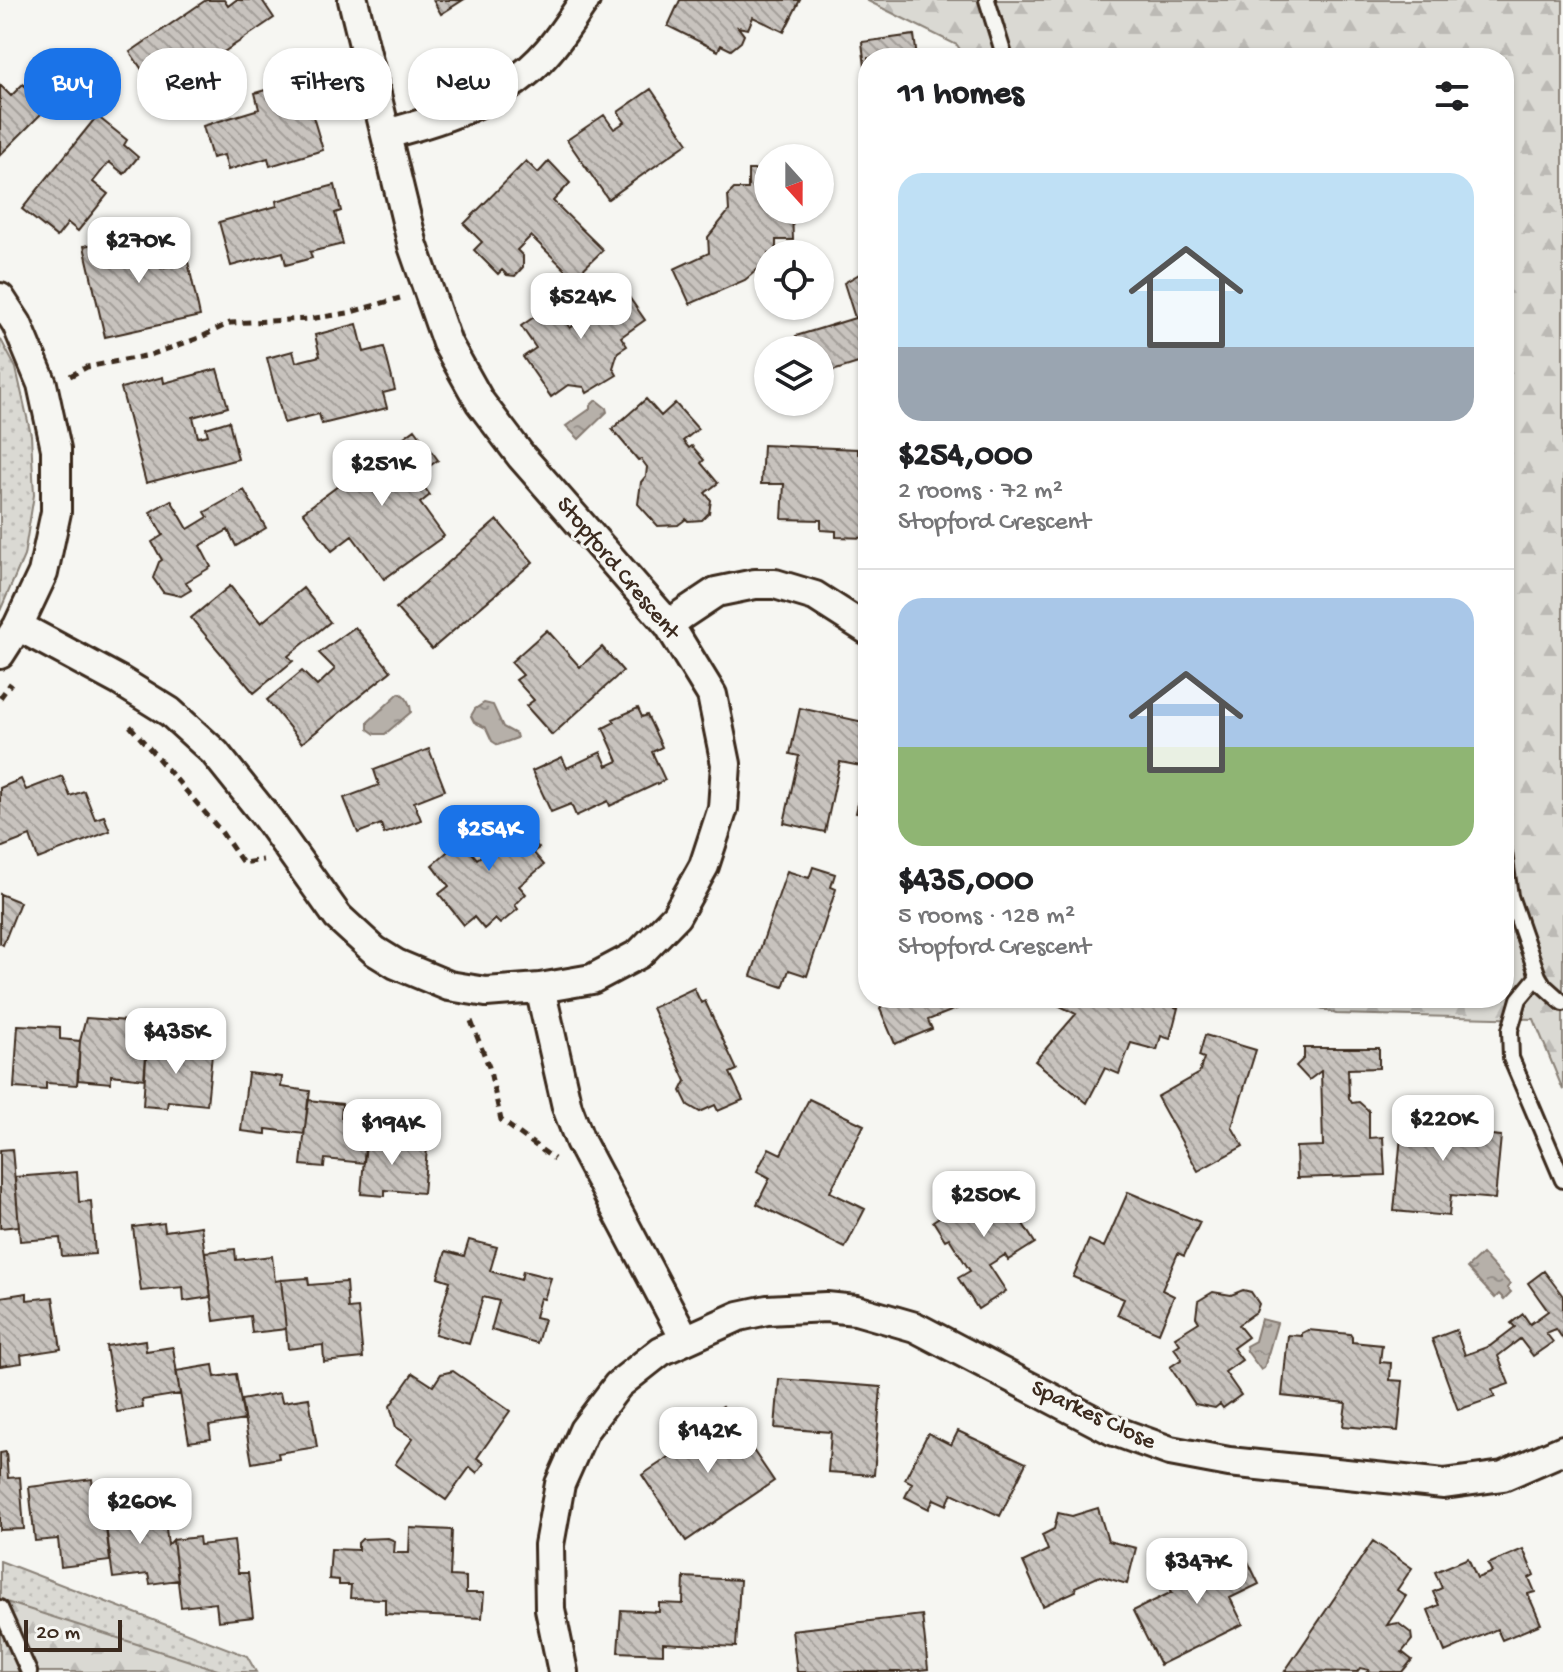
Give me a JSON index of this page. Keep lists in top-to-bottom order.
{
  "streets": {
    "street": ["Stopford Crescent", "Sparkes Close"]
  },
  "scale_bar": "20 m",
  "north": "bottom",
  "page": {
    "chip": [
      "Buy",
      "Rent",
      "Filters",
      "New"
    ],
    "heading": "11 homes",
    "list": [
      {
        "name": "$254,000",
        "note": "2 rooms · 72 m² · Stopford Crescent"
      },
      {
        "name": "$435,000",
        "note": "5 rooms · 128 m² · Stopford Crescent"
      }
    ],
    "price": [
      "$270K",
      "$524K",
      "$251K",
      "$254K",
      "$435K",
      "$220K",
      "$194K",
      "$250K",
      "$142K",
      "$260K",
      "$347K"
    ],
    "scale": "20 m"
  }
}
